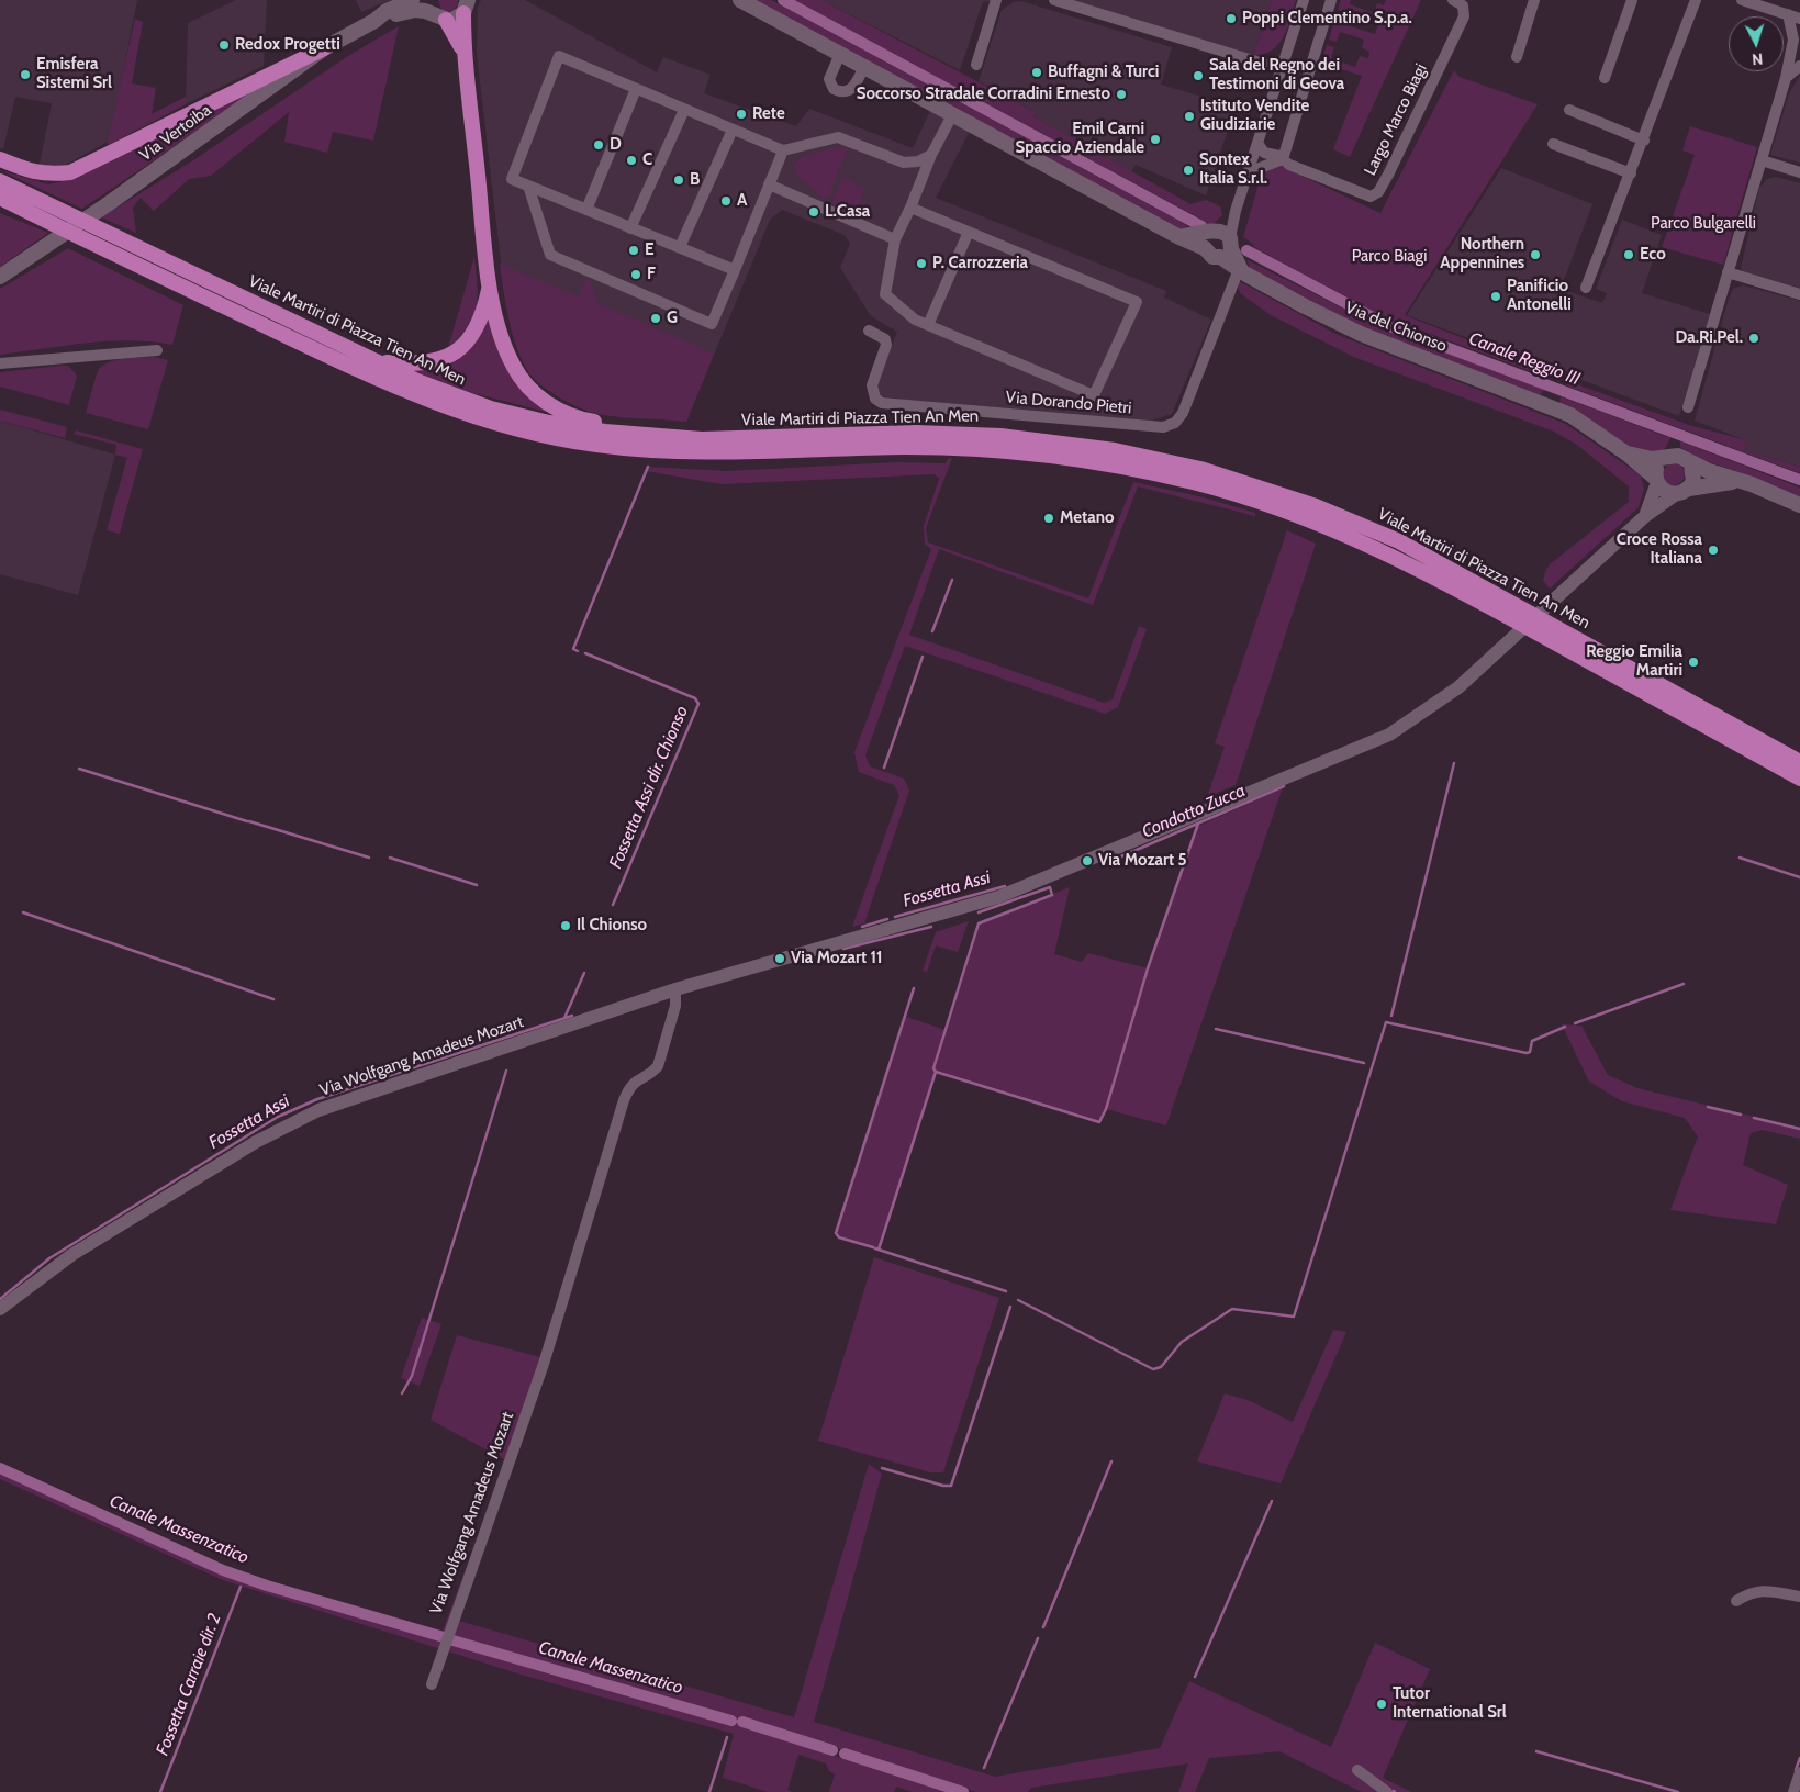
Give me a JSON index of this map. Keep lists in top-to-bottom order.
{
  "streets": {
    "highway": ["Viale Martiri di Piazza Tien An Men"],
    "main road": ["Via Vertoiba", "Via del Chionso"],
    "street": ["Largo Marco Biagi", "Via Dorando Pietri", "Via Wolfgang Amadeus Mozart"]
  },
  "crossings": [
    ["Via del Chionso", "Via Dorando Pietri"],
    ["Via del Chionso", "Via Wolfgang Amadeus Mozart"]
  ],
  "water": [
    "Canale Reggio III",
    "Fossetta Assi dir. Chionso",
    "Condotto Zucca",
    "Fossetta Assi",
    "Canale Massenzatico",
    "Fossetta Carraie dir. 2"
  ],
  "parks": ["Parco Bulgarelli", "Parco Biagi"],
  "places": [
    "Poppi Clementino S.p.a.",
    "Redox Progetti",
    "Buffagni & Turci",
    "Emisfera Sistemi Srl",
    "Sala del Regno dei Testimoni di Geova",
    "Soccorso Stradale Corradini Ernesto",
    "Rete",
    "Istituto Vendite Giudiziarie",
    "Emil Carni Spaccio Aziendale",
    "D",
    "C",
    "Sontex Italia S.r.l.",
    "B",
    "A",
    "L.Casa",
    "E",
    "Northern Appennines",
    "Eco",
    "P. Carrozzeria",
    "F",
    "Panificio Antonelli",
    "G",
    "Da.Ri.Pel.",
    "Metano",
    "Croce Rossa Italiana",
    "Reggio Emilia Martiri",
    "Via Mozart 5",
    "Il Chionso",
    "Via Mozart 11",
    "Tutor International Srl"
  ],
  "north": "bottom"
}
